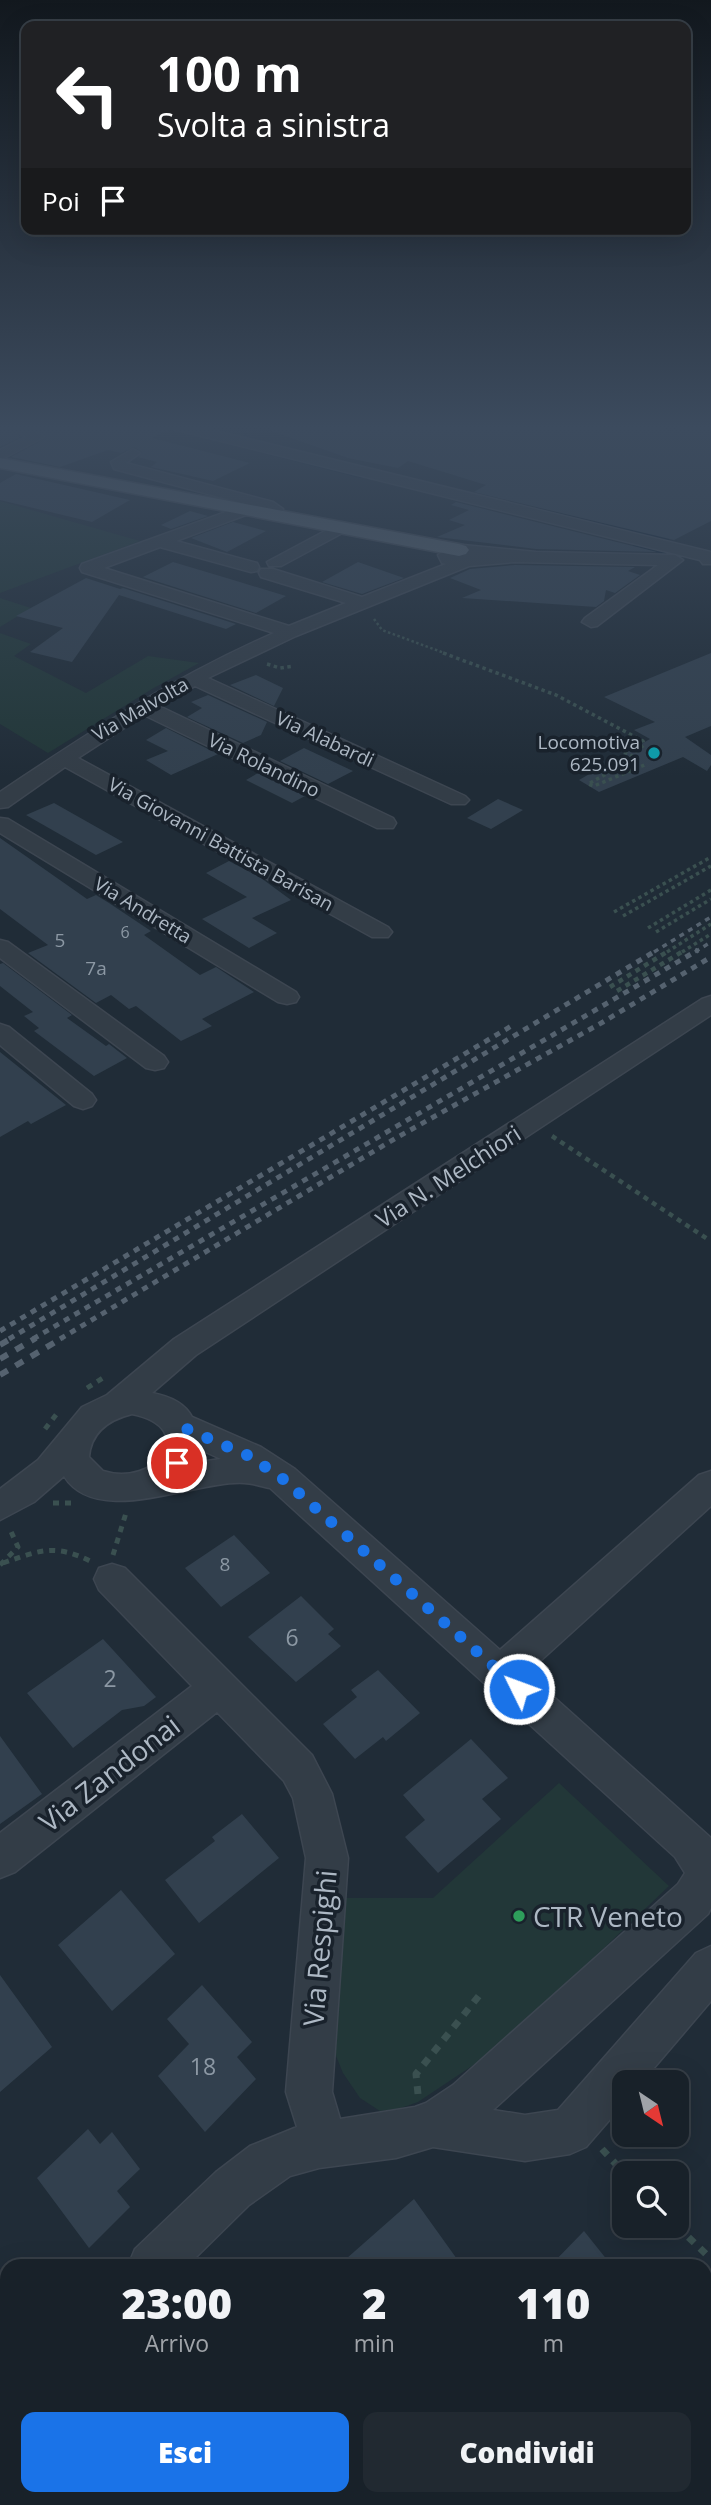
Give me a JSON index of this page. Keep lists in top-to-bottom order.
{
  "streets": {
    "street": [
      "Via Malvolta",
      "Via Alabardi",
      "Via Rolandino",
      "Via Giovanni Battista Barisan",
      "Via Andretta",
      "Via N. Melchiori",
      "Via Zandonai",
      "Via Respighi"
    ]
  },
  "crossings": [
    ["Via Malvolta", "Via Alabardi"],
    ["Via Malvolta", "Via Rolandino"],
    ["Via Malvolta", "Via Giovanni Battista Barisan"],
    ["Via Zandonai", "Via Respighi"]
  ],
  "places": ["Locomotiva 625.091", "CTR Veneto"],
  "house_numbers": [
    "6",
    "5",
    "7a",
    "8",
    "6",
    "2",
    "18"
  ],
  "north": "bottom right",
  "page": {
    "turn": ["100 m", "Svolta a sinistra"],
    "then": "Poi",
    "eta": [
      "23:00",
      "Arrivo",
      "2",
      "min",
      "110",
      "m"
    ],
    "buttons": ["Esci", "Condividi"]
  }
}
